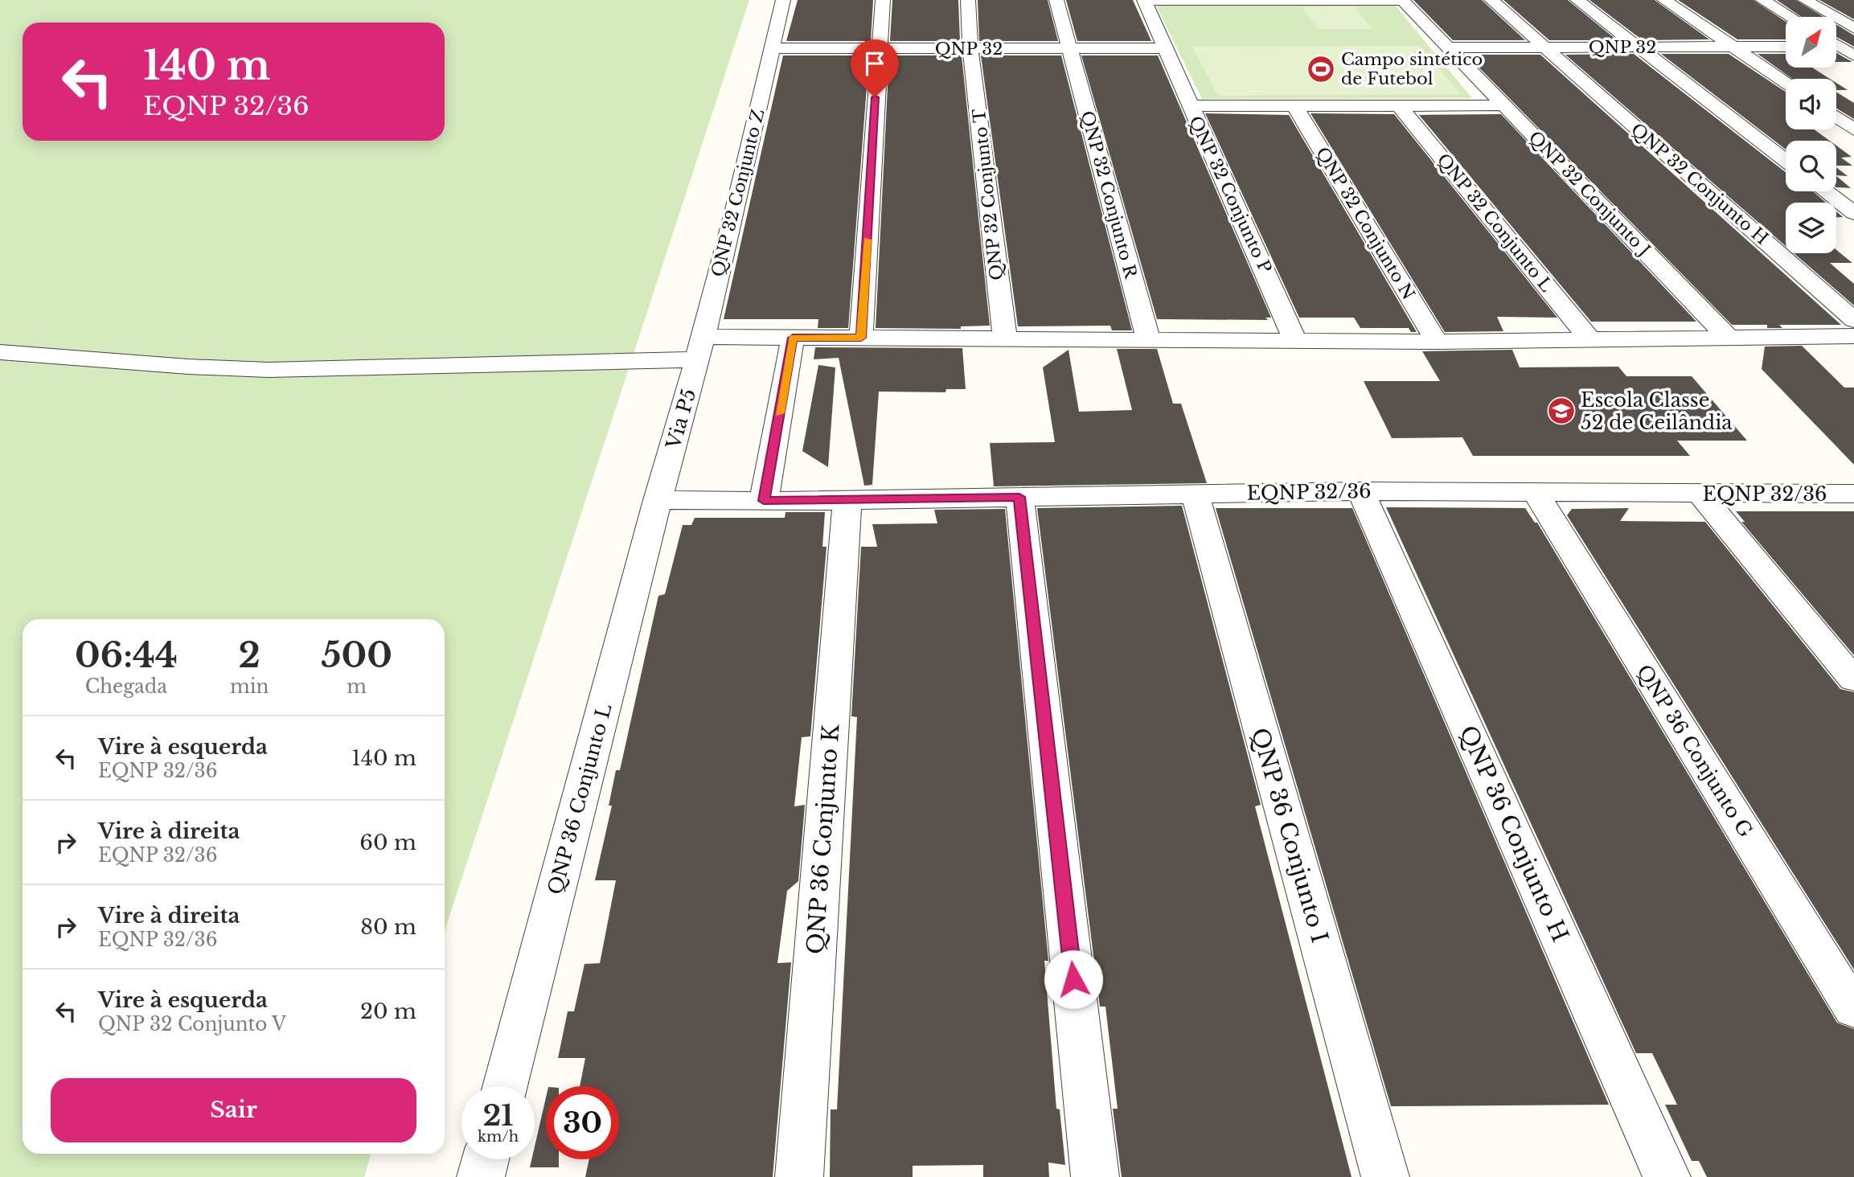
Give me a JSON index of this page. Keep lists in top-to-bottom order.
{
  "streets": {
    "street": [
      "QNP 32",
      "QNP 32 Conjunto H",
      "QNP 32 Conjunto Z",
      "QNP 32 Conjunto J",
      "QNP 32 Conjunto T",
      "QNP 32 Conjunto R",
      "QNP 32 Conjunto P",
      "QNP 32 Conjunto L",
      "QNP 32 Conjunto N",
      "Via P5",
      "EQNP 32/36",
      "QNP 36 Conjunto G",
      "QNP 36 Conjunto L",
      "QNP 36 Conjunto H",
      "QNP 36 Conjunto I",
      "QNP 36 Conjunto K"
    ]
  },
  "crossings": [
    ["QNP 32", "QNP 32 Conjunto H"],
    ["QNP 32", "QNP 32 Conjunto Z"],
    ["QNP 32", "QNP 32 Conjunto J"],
    ["QNP 32", "QNP 32 Conjunto T"],
    ["QNP 32", "QNP 32 Conjunto R"],
    ["QNP 32", "QNP 32 Conjunto P"],
    ["QNP 32 Conjunto Z", "Via P5"],
    ["Via P5", "EQNP 32/36"],
    ["Via P5", "QNP 36 Conjunto L"],
    ["EQNP 32/36", "QNP 36 Conjunto G"],
    ["EQNP 32/36", "QNP 36 Conjunto L"],
    ["EQNP 32/36", "QNP 36 Conjunto H"],
    ["EQNP 32/36", "QNP 36 Conjunto I"],
    ["EQNP 32/36", "QNP 36 Conjunto K"]
  ],
  "places": {
    "sports": ["Campo sintético de Futebol"],
    "school or university": ["Escola Classe 52 de Ceilândia"]
  },
  "north": "top right",
  "page": {
    "turn": ["140 m", "EQNP 32/36"],
    "eta": [
      "06:44",
      "Chegada",
      "2",
      "min",
      "500",
      "m"
    ],
    "list": [
      {
        "name": "Vire à esquerda",
        "note": "EQNP 32/36",
        "value": "140 m"
      },
      {
        "name": "Vire à direita",
        "note": "EQNP 32/36",
        "value": "60 m"
      },
      {
        "name": "Vire à direita",
        "note": "EQNP 32/36",
        "value": "80 m"
      },
      {
        "name": "Vire à esquerda",
        "note": "QNP 32 Conjunto V",
        "value": "20 m"
      }
    ],
    "buttons": "Sair",
    "speed": "21 km/h",
    "limit": "30"
  }
}
